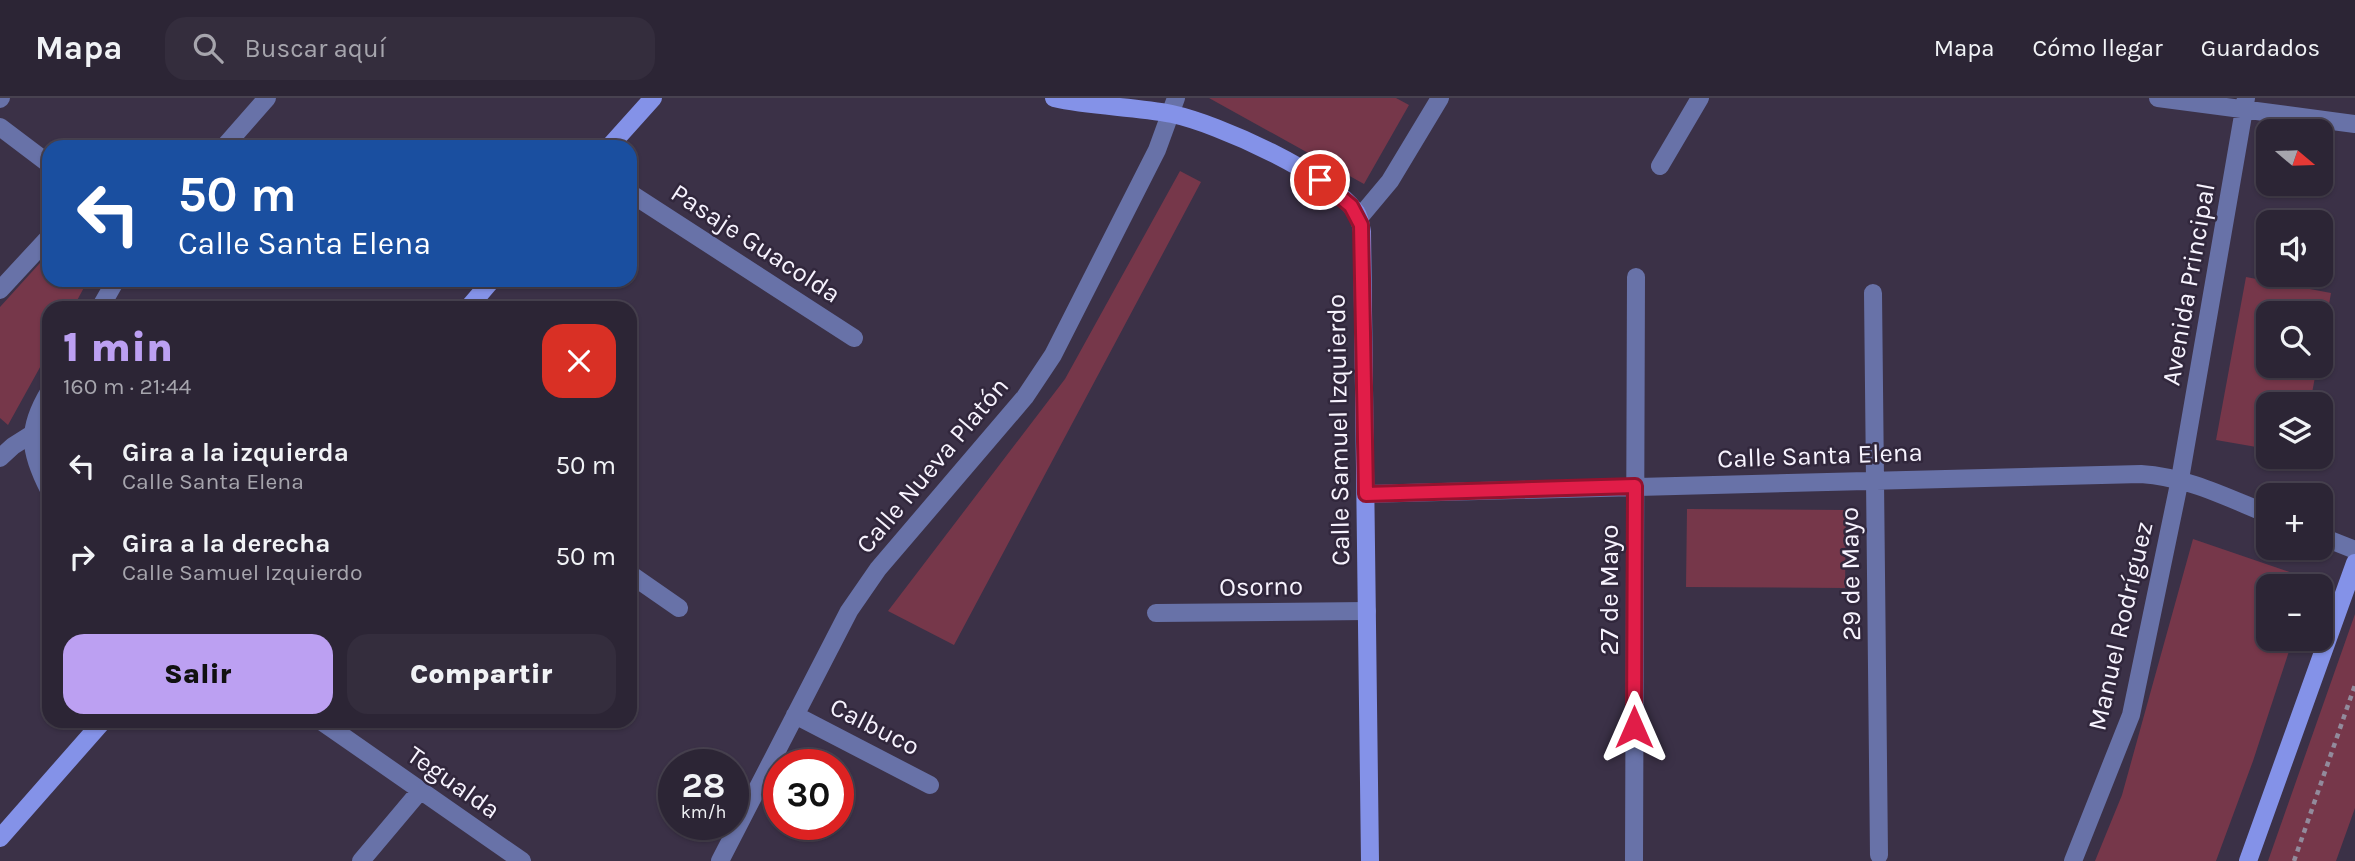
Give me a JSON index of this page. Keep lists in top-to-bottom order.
{
  "streets": {
    "street": [
      "Pasaje Guacolda",
      "Avenida Principal",
      "Calle Samuel Izquierdo",
      "Calle Santa Elena",
      "Calle Nueva Platón",
      "29 de Mayo",
      "Osorno",
      "27 de Mayo",
      "Manuel Rodríguez",
      "Calbuco",
      "Tegualda"
    ]
  },
  "crossings": [
    ["Avenida Principal", "Calle Santa Elena"],
    ["Avenida Principal", "Manuel Rodríguez"],
    ["Calle Samuel Izquierdo", "Calle Santa Elena"],
    ["Calle Samuel Izquierdo", "Osorno"],
    ["Calle Santa Elena", "29 de Mayo"],
    ["Calle Santa Elena", "27 de Mayo"],
    ["Calle Santa Elena", "Manuel Rodríguez"],
    ["Calle Nueva Platón", "Calbuco"]
  ],
  "north": "right",
  "page": {
    "header": "Mapa",
    "search": "Buscar aquí",
    "nav": ["Mapa", "Cómo llegar", "Guardados"],
    "map_buttons": ["+", "−"],
    "turn": ["50 m", "Calle Santa Elena"],
    "heading": ["1 min", "160 m · 21:44"],
    "list": [
      {
        "name": "Gira a la izquierda",
        "note": "Calle Santa Elena",
        "value": "50 m"
      },
      {
        "name": "Gira a la derecha",
        "note": "Calle Samuel Izquierdo",
        "value": "50 m"
      }
    ],
    "buttons": ["Salir", "Compartir"],
    "speed": "28 km/h",
    "limit": "30"
  }
}
